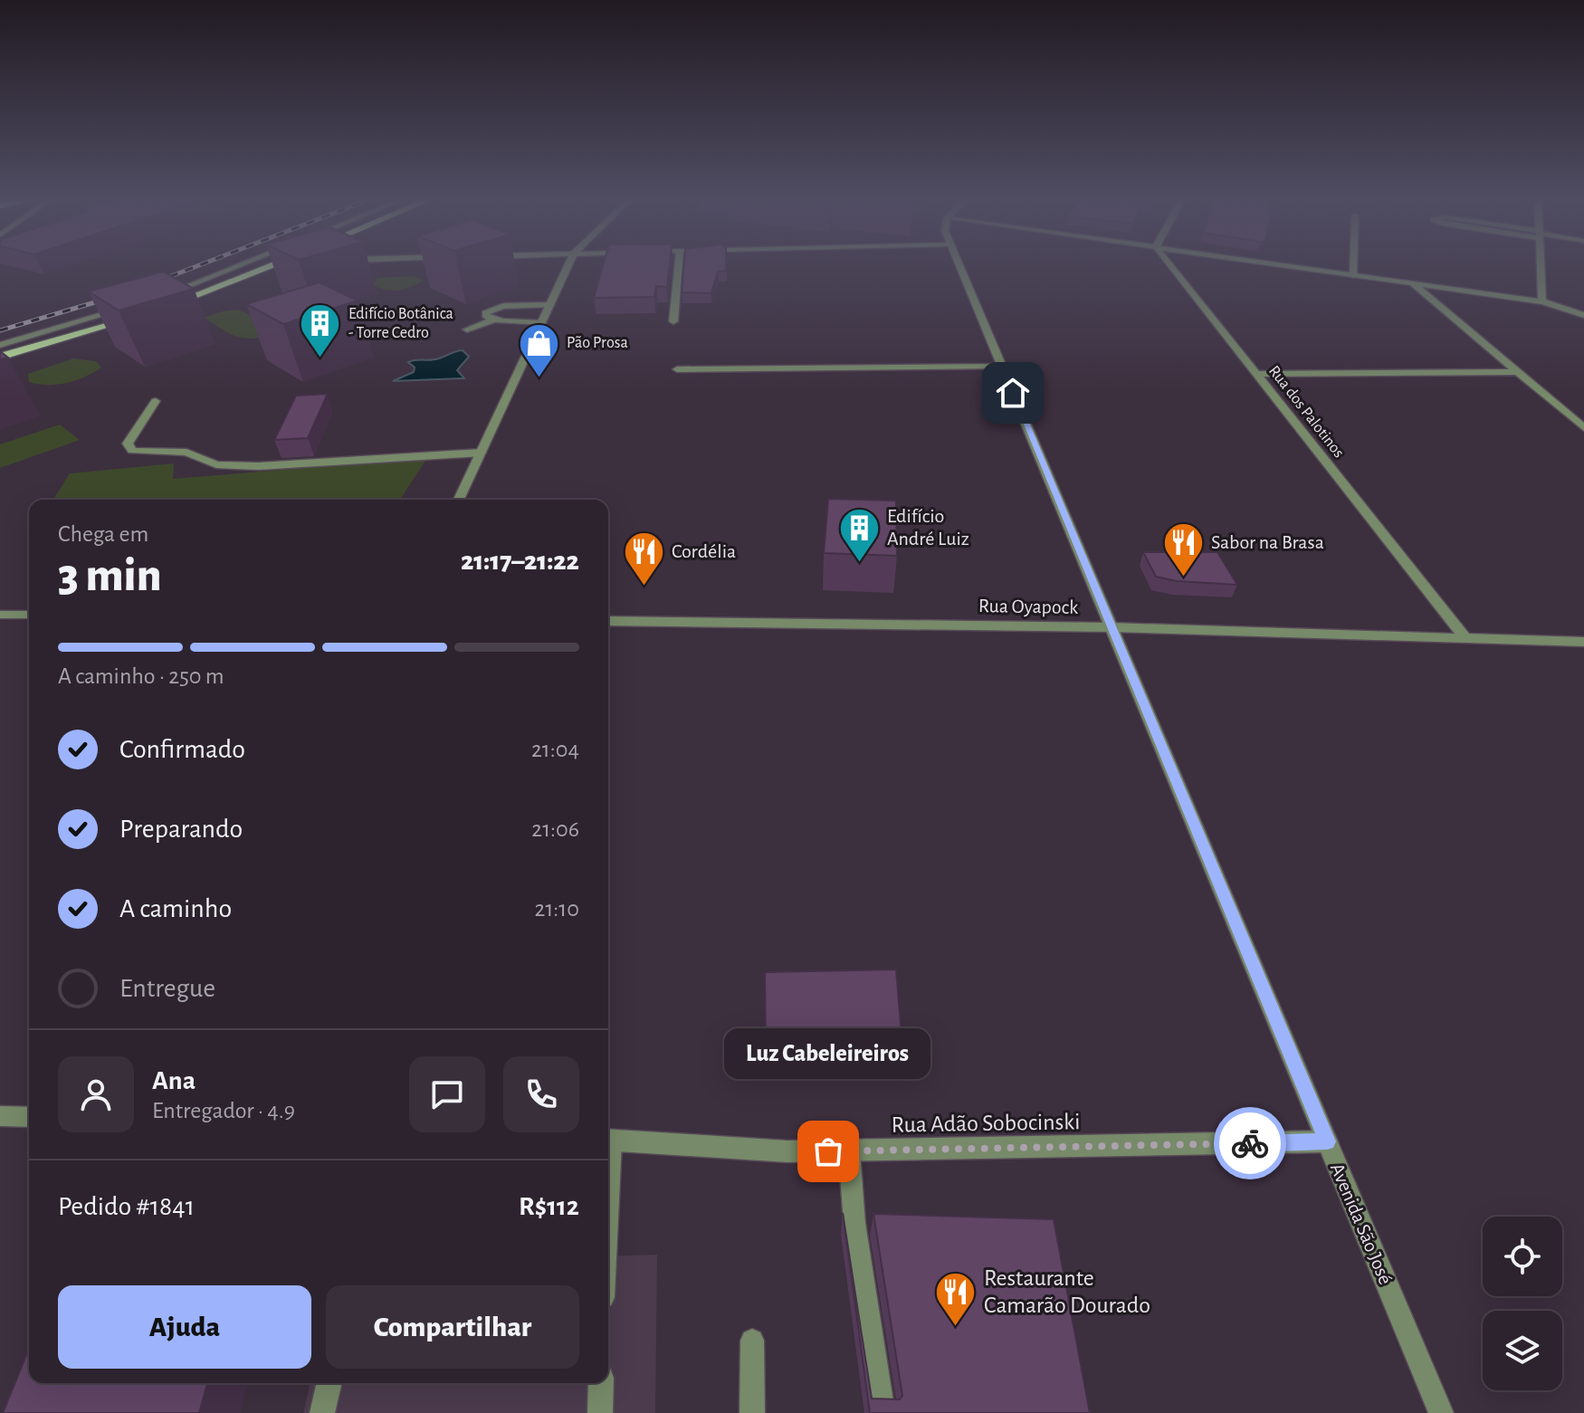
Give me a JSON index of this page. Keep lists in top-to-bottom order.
{
  "streets": {
    "street": [
      "Rua dos Palotinos",
      "Rua Oyapock",
      "Rua Adão Sobocinski",
      "Avenida São José"
    ]
  },
  "crossings": [
    ["Rua dos Palotinos", "Rua Oyapock"],
    ["Rua Oyapock", "Avenida São José"],
    ["Rua Adão Sobocinski", "Avenida São José"]
  ],
  "places": {
    "building": ["Edifício Botânica - Torre Cedro", "Edifício André Luiz"],
    "shop": ["Pão Prosa"],
    "restaurant": ["Sabor na Brasa", "Cordélia", "Restaurante Camarão Dourado"],
    "other": ["Luz Cabeleireiros"]
  },
  "page": {
    "heading": ["3 min", "Chega em", "21:17–21:22"],
    "panel": [
      "Ana",
      "Entregador · 4.9",
      "Pedido #1841",
      "R$112"
    ],
    "bar": "A caminho · 250 m",
    "list": [
      ["Confirmado", "21:04"],
      ["Preparando", "21:06"],
      ["A caminho", "21:10"],
      "Entregue"
    ],
    "bubble": "Luz Cabeleireiros",
    "buttons": ["Ajuda", "Compartilhar"]
  }
}
